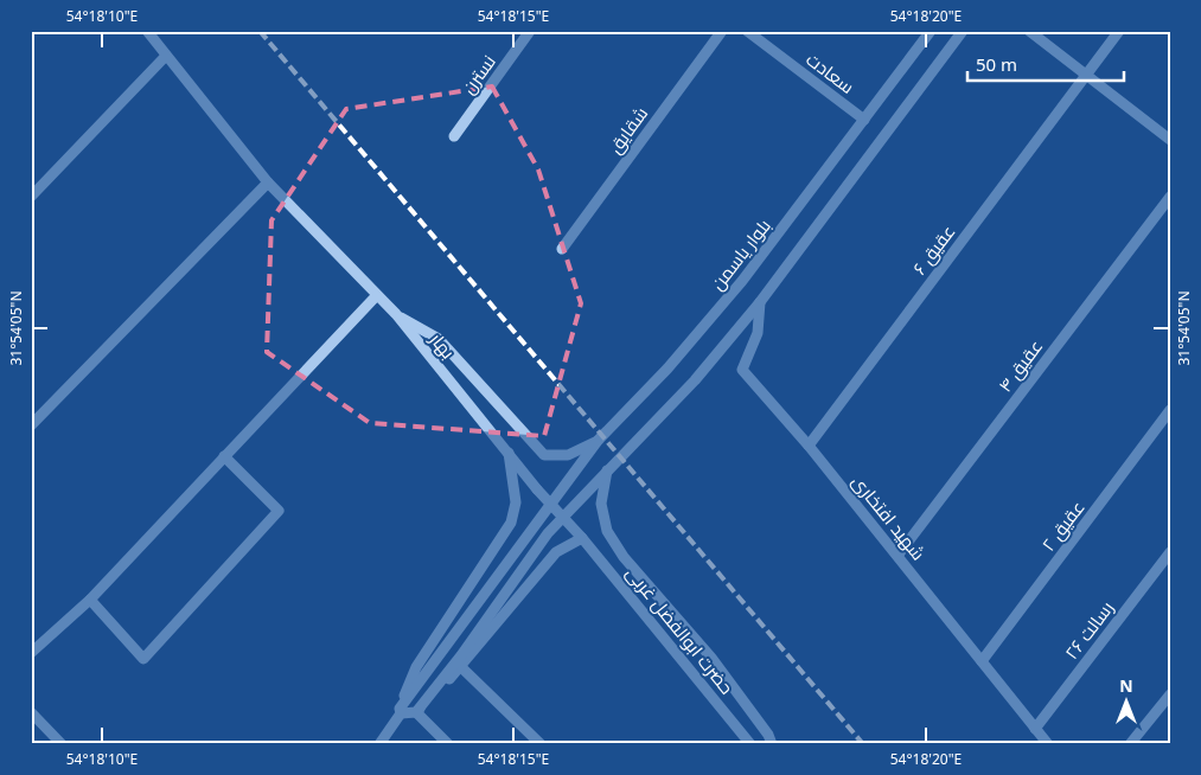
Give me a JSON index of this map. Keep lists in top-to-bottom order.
{
  "streets": {
    "street": [
      "سعادت",
      "نسترن",
      "شقایق",
      "عقیق ۶",
      "بلوار یاسمن",
      "بهار",
      "عقیق ۴",
      "شهید افتخاری",
      "عقیق ۲",
      "حضرت ابوالفضل غربی",
      "رسالت ۲۶"
    ]
  },
  "crossings": [
    ["سعادت", "بلوار یاسمن"],
    ["عقیق ۶", "شهید افتخاری"],
    ["بهار", "حضرت ابوالفضل غربی"],
    ["عقیق ۴", "شهید افتخاری"],
    ["شهید افتخاری", "عقیق ۲"],
    ["شهید افتخاری", "رسالت ۲۶"]
  ],
  "scale_bar": "50 m",
  "north": "top",
  "coordinates": [
    "54°18'10\"E",
    "54°18'15\"E",
    "54°18'20\"E",
    "31°54'05\"N"
  ]
}
